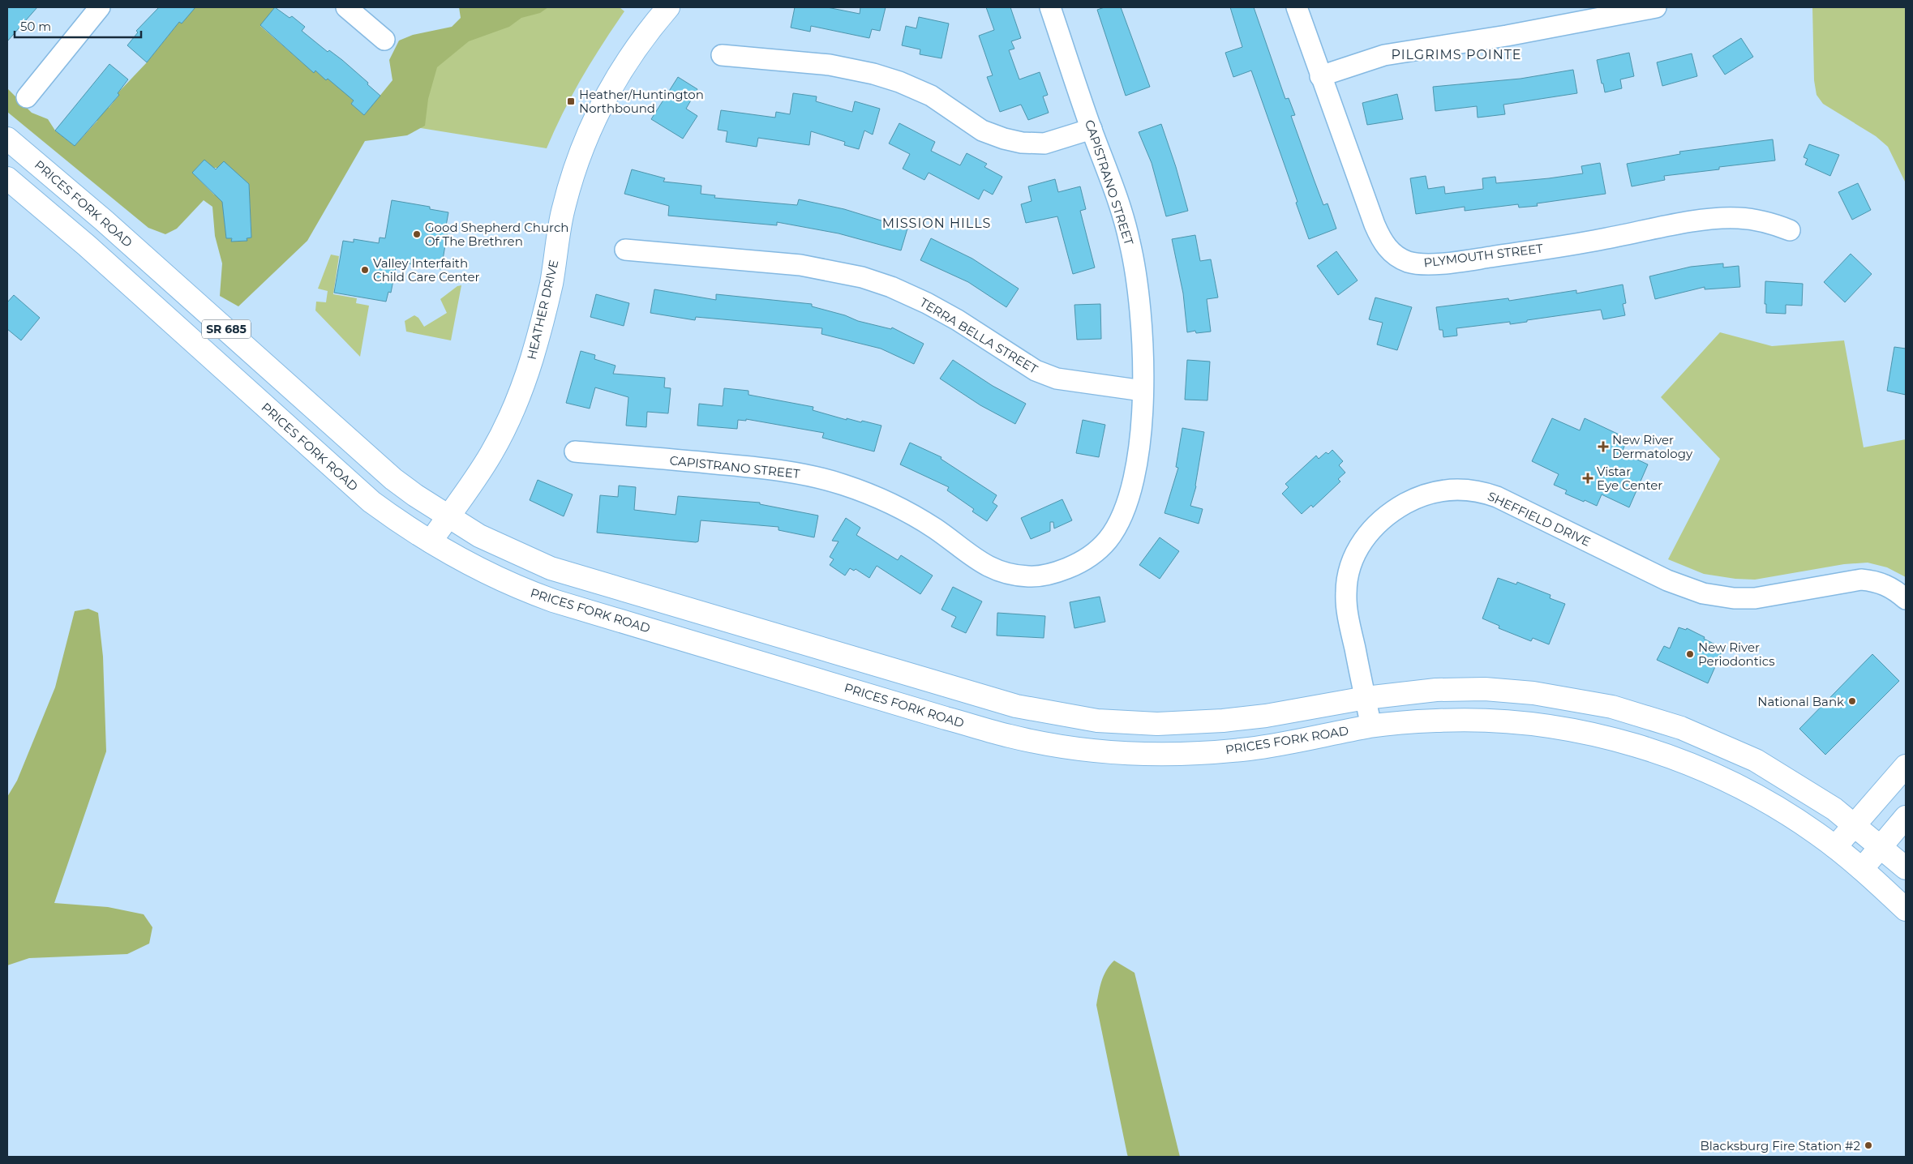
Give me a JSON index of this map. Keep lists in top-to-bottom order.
{
  "streets": {
    "main road": ["PRICES FORK ROAD", "HEATHER DRIVE", "SR 685"],
    "street": [
      "CAPISTRANO STREET",
      "PLYMOUTH STREET",
      "TERRA BELLA STREET",
      "SHEFFIELD DRIVE"
    ]
  },
  "crossings": [
    ["CAPISTRANO STREET", "TERRA BELLA STREET"],
    ["PRICES FORK ROAD", "HEATHER DRIVE"],
    ["PRICES FORK ROAD", "SHEFFIELD DRIVE"]
  ],
  "districts": ["PILGRIMS POINTE", "MISSION HILLS"],
  "places": {
    "transit": ["Heather/Huntington Northbound"],
    "other": [
      "Good Shepherd Church Of The Brethren",
      "Valley Interfaith Child Care Center",
      "New River Periodontics",
      "National Bank",
      "Blacksburg Fire Station #2"
    ],
    "health": ["New River Dermatology", "Vistar Eye Center"]
  },
  "scale_bar": "50 m"
}
